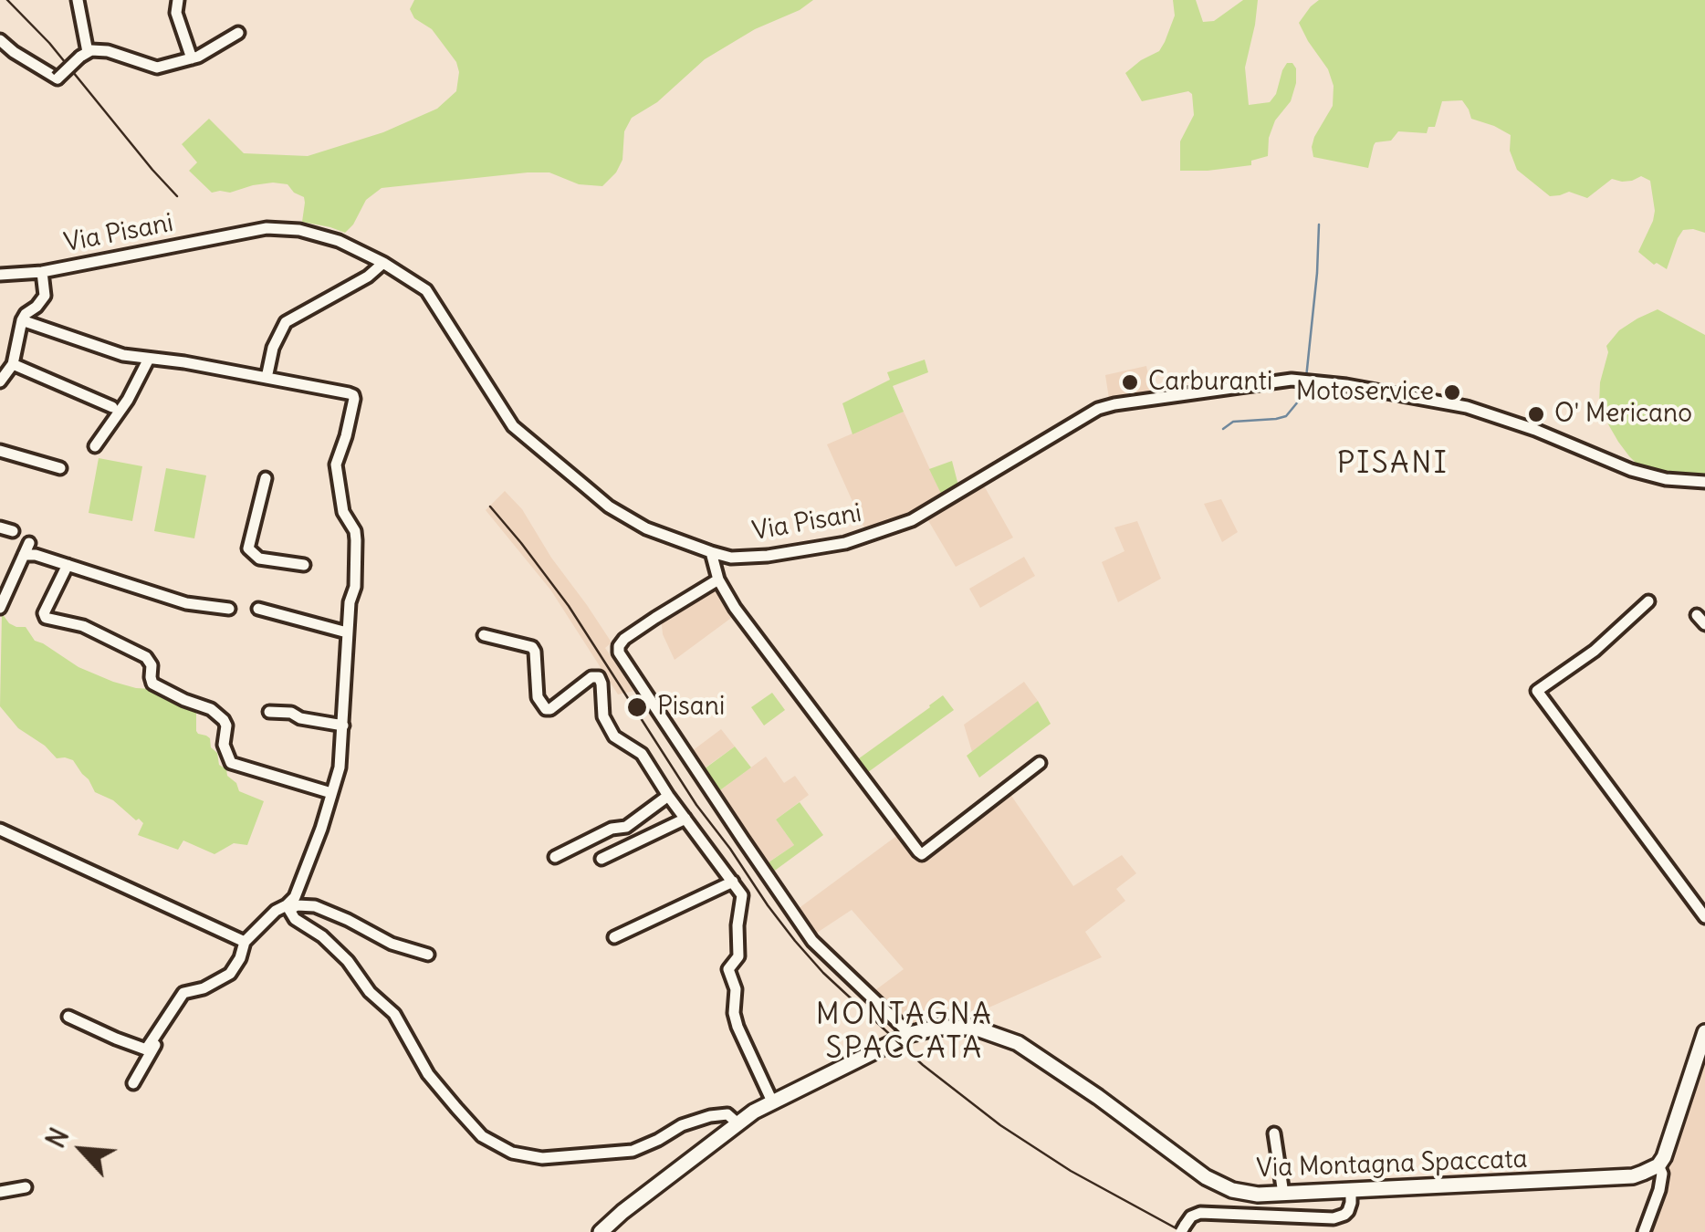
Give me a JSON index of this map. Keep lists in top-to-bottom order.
{
  "streets": {
    "main road": ["Via Montagna Spaccata"],
    "street": ["Via Pisani"]
  },
  "districts": ["PISANI", "MONTAGNA SPACCATA"],
  "places": [
    "Carburanti",
    "Motoservice",
    "O' Mericano",
    "Pisani"
  ],
  "north": "top left"
}
